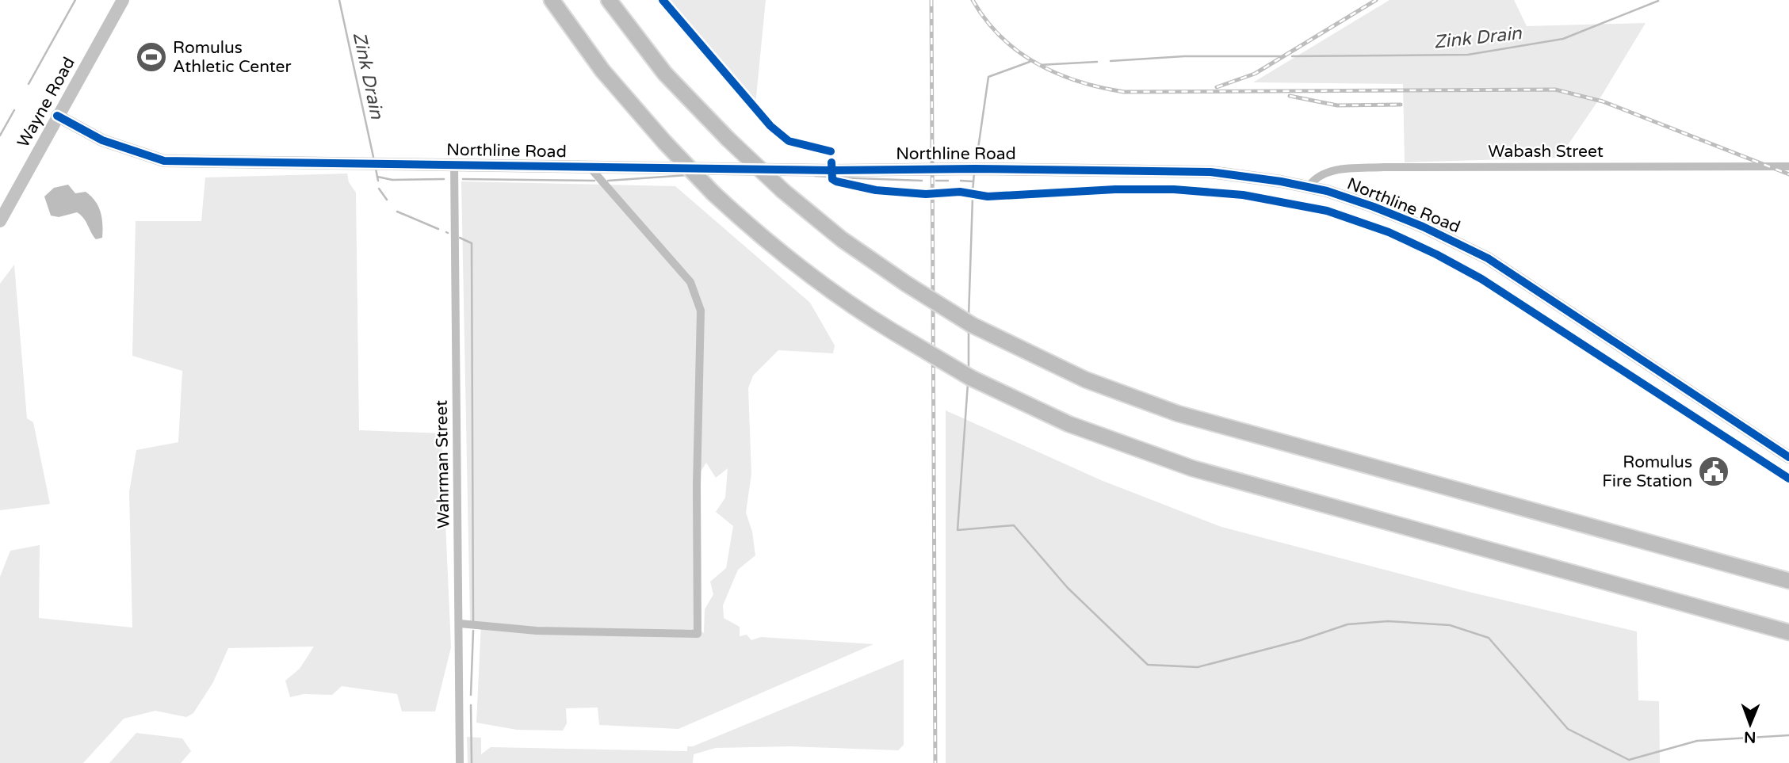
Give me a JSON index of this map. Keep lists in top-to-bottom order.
{
  "streets": {
    "street": [
      "Wayne Road",
      "Northline Road",
      "Wabash Street",
      "Wahrman Street"
    ]
  },
  "crossings": [
    ["Wayne Road", "Northline Road"],
    ["Northline Road", "Wabash Street"],
    ["Northline Road", "Wahrman Street"]
  ],
  "water": ["Zink Drain"],
  "places": {
    "sports": ["Romulus Athletic Center"],
    "public building": ["Romulus Fire Station"]
  },
  "north": "bottom"
}
